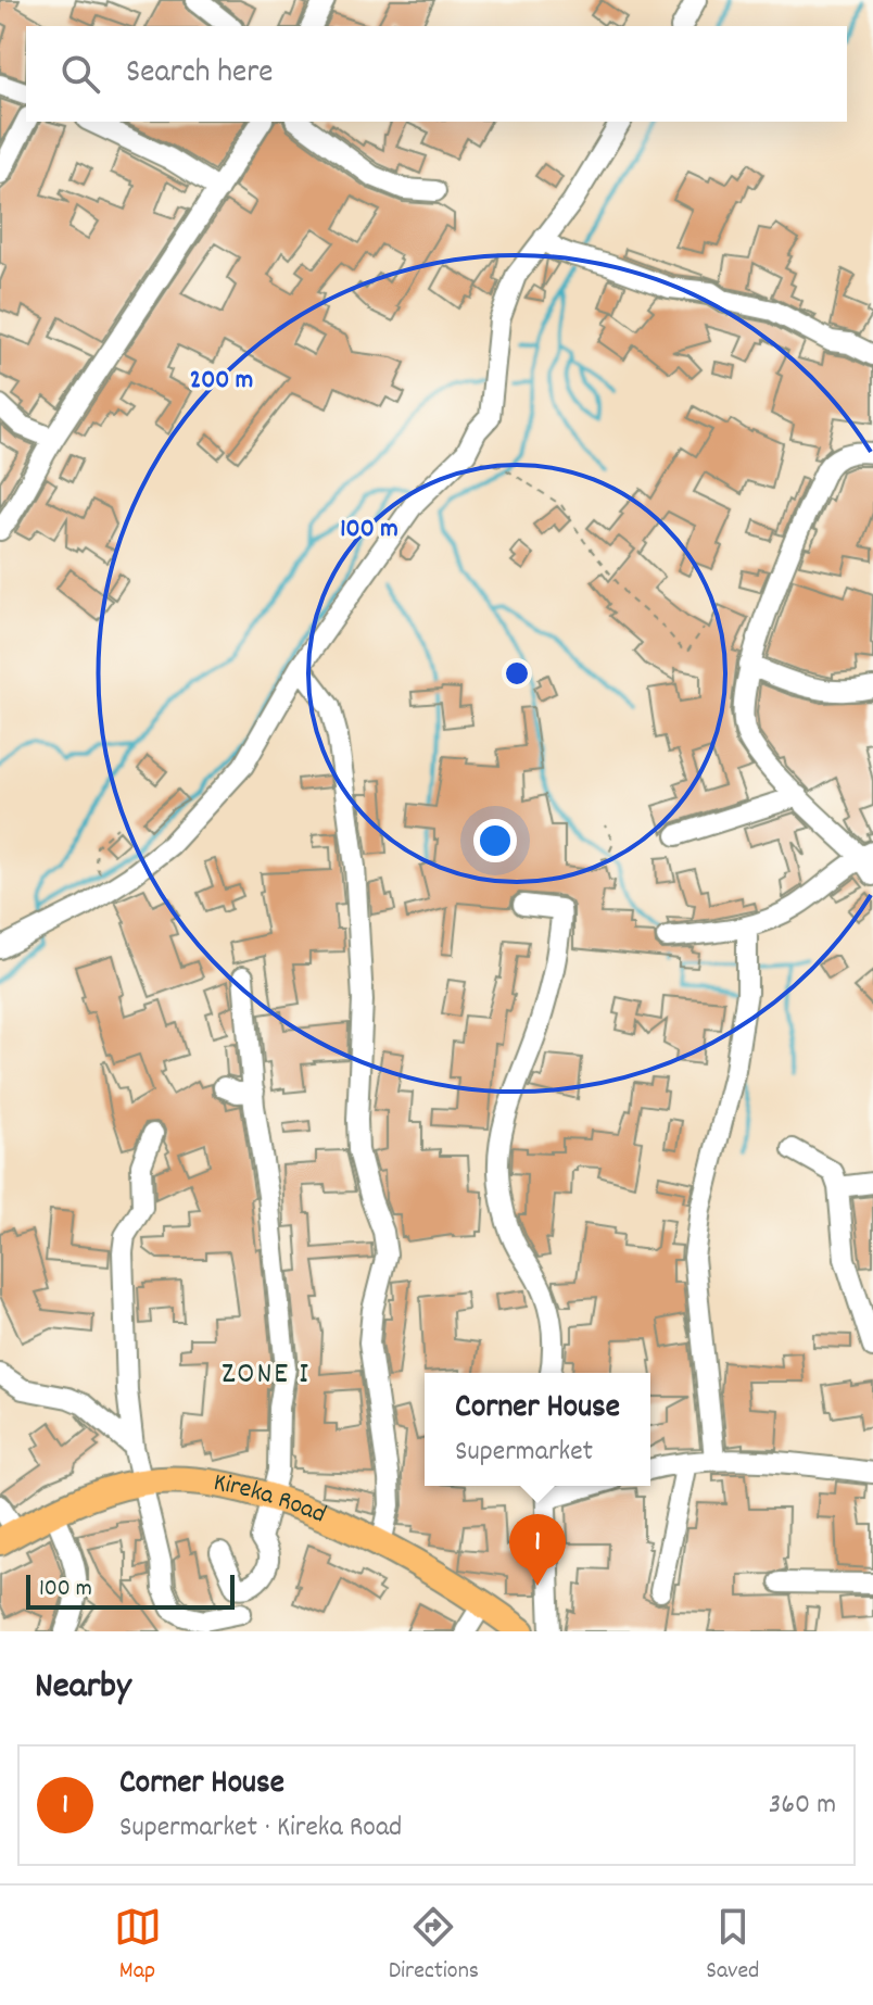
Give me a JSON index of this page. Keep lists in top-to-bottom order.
{
  "streets": {
    "main road": ["Kireka Road"]
  },
  "districts": ["ZONE I"],
  "scale_bar": "100 m",
  "page": {
    "search": "Search here",
    "popup": ["Corner House", "Supermarket"],
    "pins": "1",
    "scale": "100 m",
    "heading": "Nearby",
    "list": [
      {
        "mark": "1",
        "name": "Corner House",
        "note": "Supermarket · Kireka Road",
        "value": "360 m"
      }
    ],
    "nav": ["Map", "Directions", "Saved"]
  },
  "rings": ["200 m", "100 m"]
}
